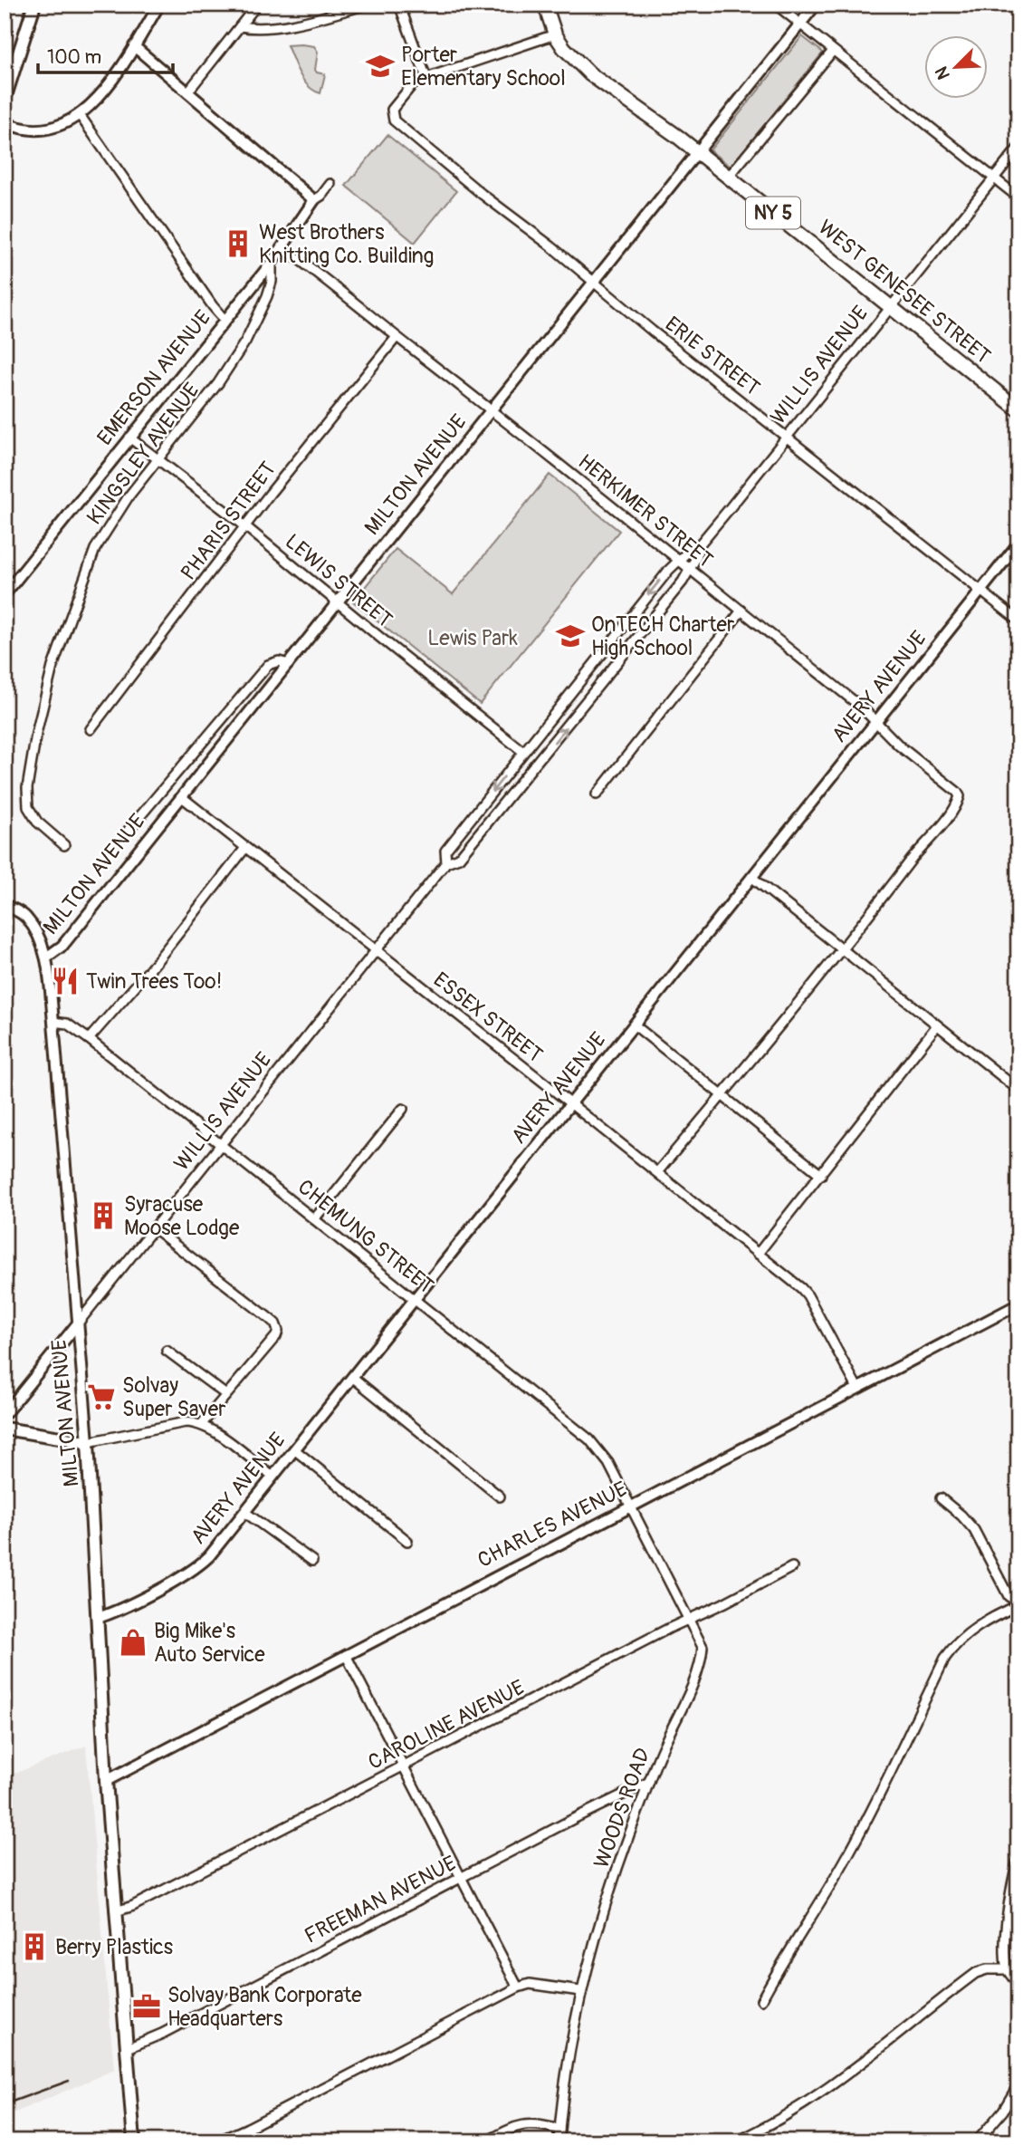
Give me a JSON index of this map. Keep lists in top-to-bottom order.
{
  "streets": {
    "main road": ["NY 5", "WEST GENESEE STREET", "MILTON AVENUE"],
    "street": [
      "ERIE STREET",
      "WILLIS AVENUE",
      "EMERSON AVENUE",
      "KINGSLEY AVENUE",
      "HERKIMER STREET",
      "PHARIS STREET",
      "LEWIS STREET",
      "AVERY AVENUE",
      "ESSEX STREET",
      "CHEMUNG STREET",
      "CHARLES AVENUE",
      "CAROLINE AVENUE",
      "WOODS ROAD",
      "FREEMAN AVENUE"
    ]
  },
  "crossings": [
    ["WEST GENESEE STREET", "WILLIS AVENUE"],
    ["WEST GENESEE STREET", "MILTON AVENUE"],
    ["ERIE STREET", "WILLIS AVENUE"],
    ["ERIE STREET", "MILTON AVENUE"],
    ["ERIE STREET", "AVERY AVENUE"],
    ["WILLIS AVENUE", "MILTON AVENUE"],
    ["WILLIS AVENUE", "HERKIMER STREET"],
    ["WILLIS AVENUE", "LEWIS STREET"],
    ["WILLIS AVENUE", "ESSEX STREET"],
    ["WILLIS AVENUE", "CHEMUNG STREET"],
    ["EMERSON AVENUE", "KINGSLEY AVENUE"],
    ["EMERSON AVENUE", "HERKIMER STREET"],
    ["EMERSON AVENUE", "LEWIS STREET"],
    ["KINGSLEY AVENUE", "LEWIS STREET"],
    ["MILTON AVENUE", "HERKIMER STREET"],
    ["MILTON AVENUE", "LEWIS STREET"],
    ["MILTON AVENUE", "AVERY AVENUE"],
    ["MILTON AVENUE", "ESSEX STREET"],
    ["MILTON AVENUE", "CHEMUNG STREET"],
    ["MILTON AVENUE", "CHARLES AVENUE"],
    ["MILTON AVENUE", "CAROLINE AVENUE"],
    ["MILTON AVENUE", "FREEMAN AVENUE"],
    ["HERKIMER STREET", "PHARIS STREET"],
    ["HERKIMER STREET", "AVERY AVENUE"],
    ["PHARIS STREET", "LEWIS STREET"],
    ["AVERY AVENUE", "ESSEX STREET"],
    ["AVERY AVENUE", "CHEMUNG STREET"],
    ["ESSEX STREET", "CHARLES AVENUE"],
    ["CHEMUNG STREET", "CHARLES AVENUE"],
    ["CHEMUNG STREET", "WOODS ROAD"],
    ["CHARLES AVENUE", "WOODS ROAD"],
    ["CAROLINE AVENUE", "WOODS ROAD"],
    ["WOODS ROAD", "FREEMAN AVENUE"]
  ],
  "parks": ["Lewis Park"],
  "places": {
    "school or university": ["Porter Elementary School", "OnTECH Charter High School"],
    "building": ["West Brothers Knitting Co. Building", "Syracuse Moose Lodge", "Berry Plastics"],
    "restaurant": ["Twin Trees Too!"],
    "supermarket": ["Solvay Super Saver"],
    "shop": ["Big Mike's Auto Service"],
    "office": ["Solvay Bank Corporate Headquarters"]
  },
  "scale_bar": "100 m",
  "north": "bottom left"
}
